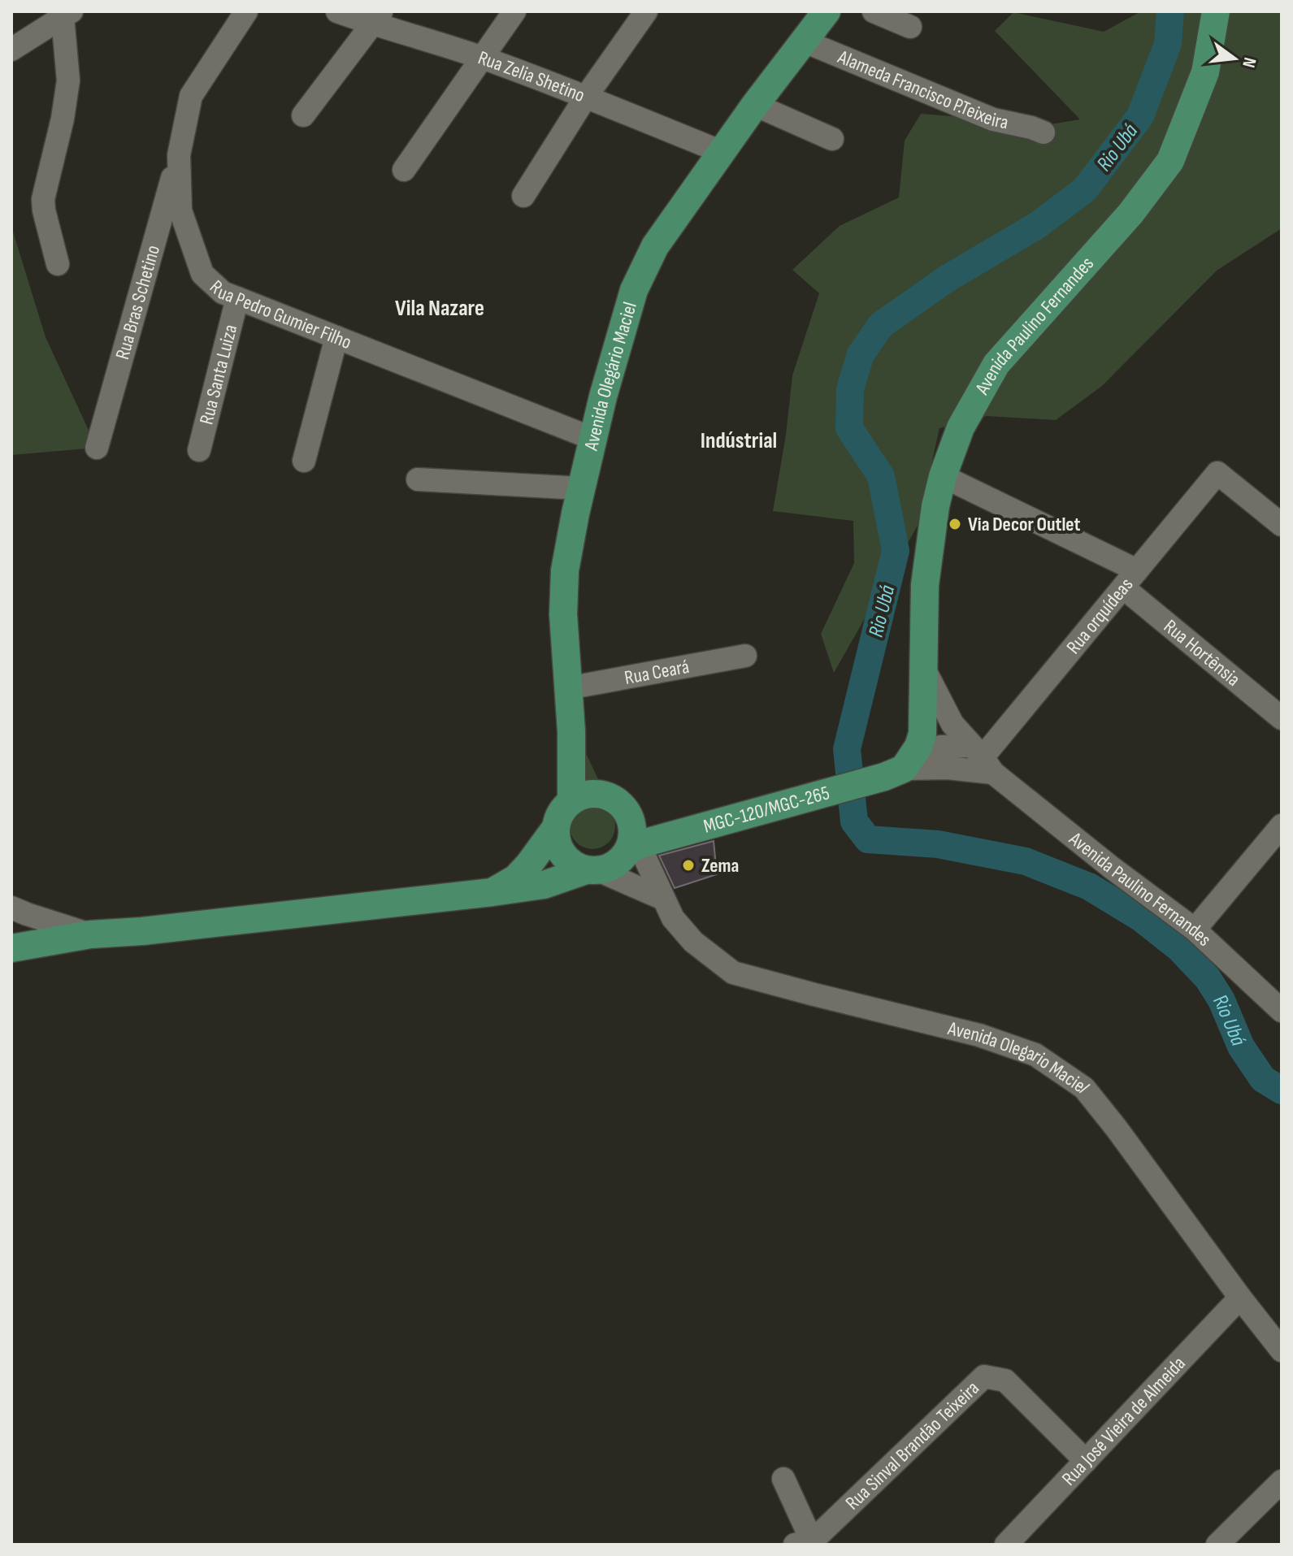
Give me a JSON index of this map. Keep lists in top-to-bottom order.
{
  "streets": {
    "main road": ["Avenida Paulino Fernandes", "Avenida Olegário Maciel", "MGC-120/MGC-265"],
    "street": [
      "Rua Zelia Shetino",
      "Alameda Francisco P.Teixeira",
      "Rua Bras Schetino",
      "Rua Pedro Gumier Filho",
      "Rua Santa Luiza",
      "Rua orquídeas",
      "Rua Hortênsia",
      "Rua Ceará",
      "Avenida Olegario Maciel",
      "Rua José Vieira de Almeida",
      "Rua Sinval Brandão Teixeira"
    ]
  },
  "crossings": [
    ["Rua Zelia Shetino", "Avenida Olegário Maciel"],
    ["Alameda Francisco P.Teixeira", "Avenida Olegário Maciel"],
    ["Rua Bras Schetino", "Rua Pedro Gumier Filho"],
    ["Rua Pedro Gumier Filho", "Rua Santa Luiza"],
    ["Rua Pedro Gumier Filho", "Avenida Olegário Maciel"],
    ["Avenida Paulino Fernandes", "Rua orquídeas"],
    ["Avenida Paulino Fernandes", "Rua Hortênsia"],
    ["Avenida Paulino Fernandes", "MGC-120/MGC-265"],
    ["Avenida Olegário Maciel", "Rua Ceará"],
    ["Avenida Olegário Maciel", "MGC-120/MGC-265"],
    ["Avenida Olegário Maciel", "Avenida Olegario Maciel"],
    ["Rua orquídeas", "Rua Hortênsia"],
    ["MGC-120/MGC-265", "Avenida Olegario Maciel"],
    ["Avenida Olegario Maciel", "Rua José Vieira de Almeida"],
    ["Rua José Vieira de Almeida", "Rua Sinval Brandão Teixeira"]
  ],
  "districts": ["Vila Nazare", "Indústrial"],
  "water": ["Rio Ubá"],
  "places": ["Via Decor Outlet", "Zema"],
  "north": "right"
}
